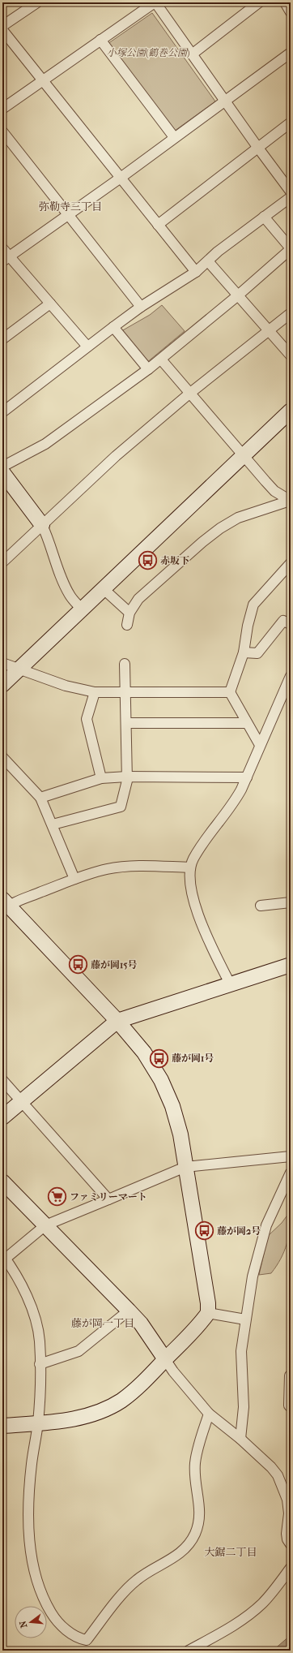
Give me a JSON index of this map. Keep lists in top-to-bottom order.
{
  "districts": ["弥勒寺三丁目", "藤が岡一丁目", "大鋸二丁目"],
  "parks": ["小塚公園(鶴巻公園)"],
  "places": {
    "bus stop": [
      "赤坂下",
      "藤が岡15号",
      "藤が岡1号",
      "藤が岡2号"
    ],
    "supermarket": ["ファミリーマート"]
  },
  "north": "left"
}
